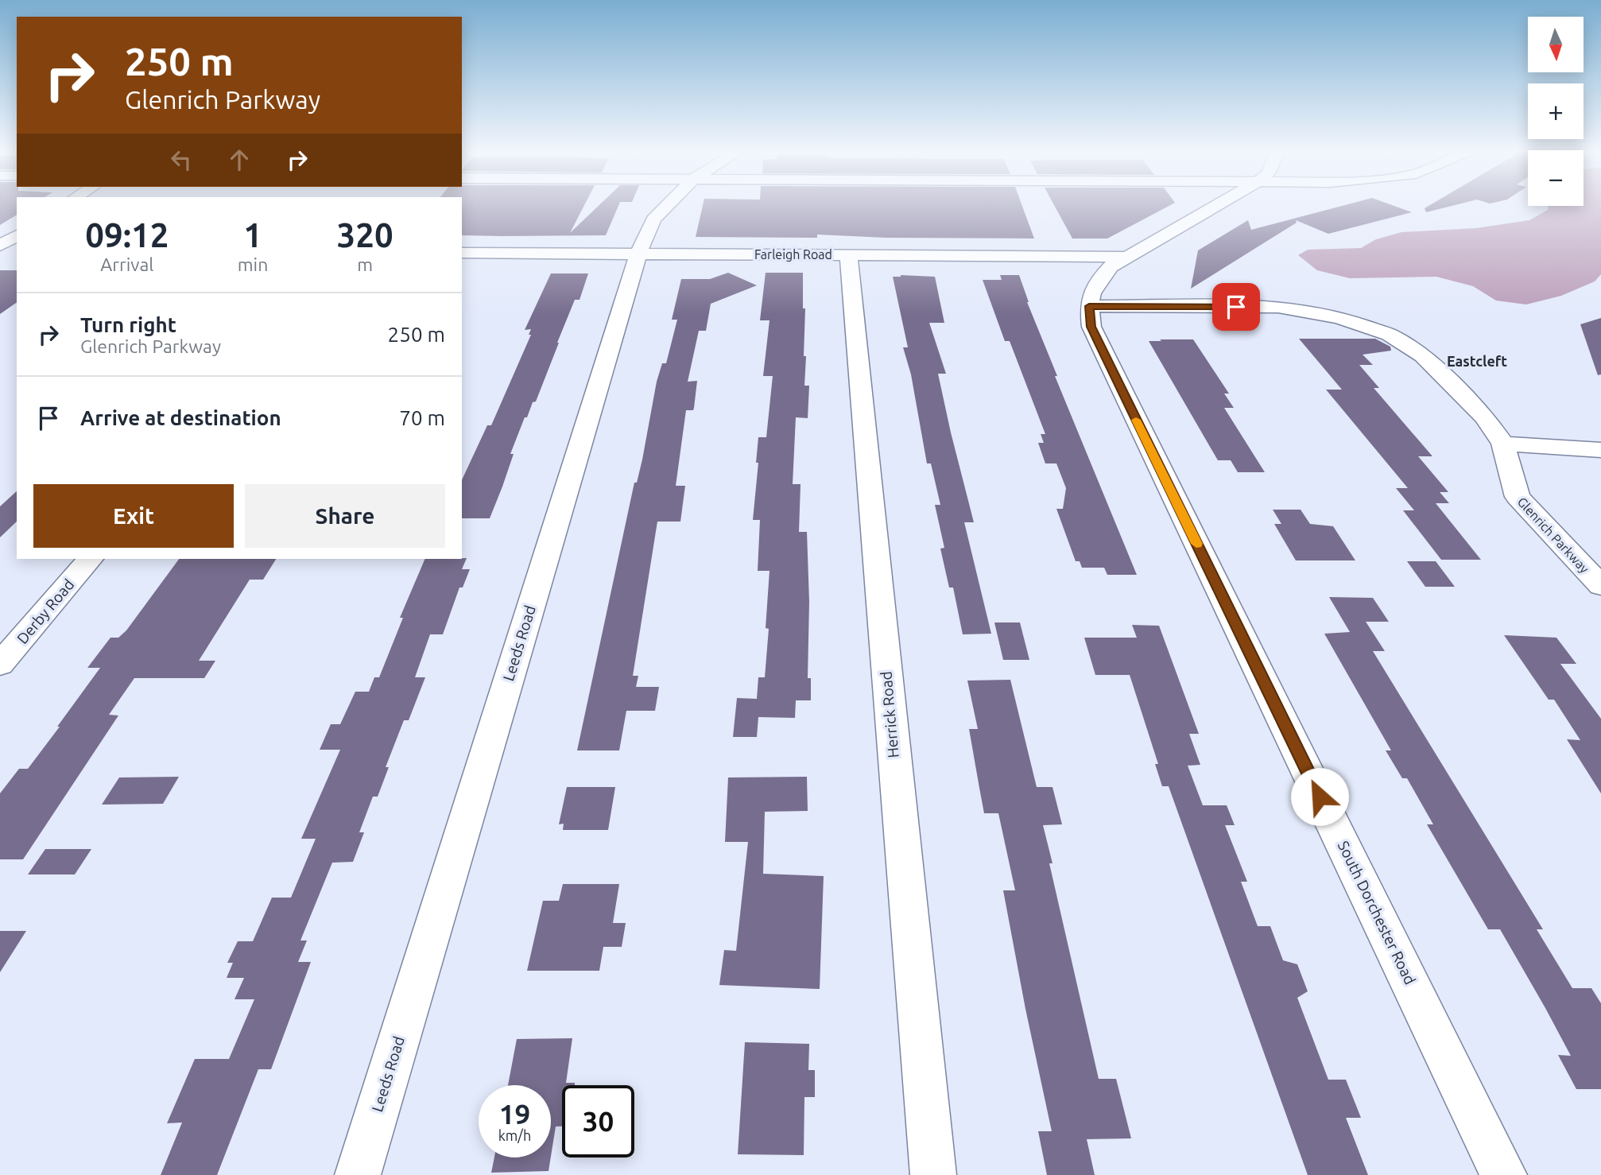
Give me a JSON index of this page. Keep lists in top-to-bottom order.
{
  "streets": {
    "street": [
      "Farleigh Road",
      "Glenrich Parkway",
      "Derby Road",
      "Leeds Road",
      "Herrick Road",
      "South Dorchester Road"
    ]
  },
  "crossings": [
    ["Farleigh Road", "Leeds Road"],
    ["Farleigh Road", "Herrick Road"],
    ["Glenrich Parkway", "South Dorchester Road"]
  ],
  "districts": ["Eastcleft"],
  "north": "bottom",
  "page": {
    "map_buttons": ["+", "−"],
    "turn": ["250 m", "Glenrich Parkway"],
    "eta": [
      "09:12",
      "Arrival",
      "1",
      "min",
      "320",
      "m"
    ],
    "list": [
      {
        "name": "Turn right",
        "note": "Glenrich Parkway",
        "value": "250 m"
      },
      {
        "name": "Arrive at destination",
        "value": "70 m"
      }
    ],
    "buttons": ["Exit", "Share"],
    "speed": "19 km/h",
    "limit": "30"
  }
}
